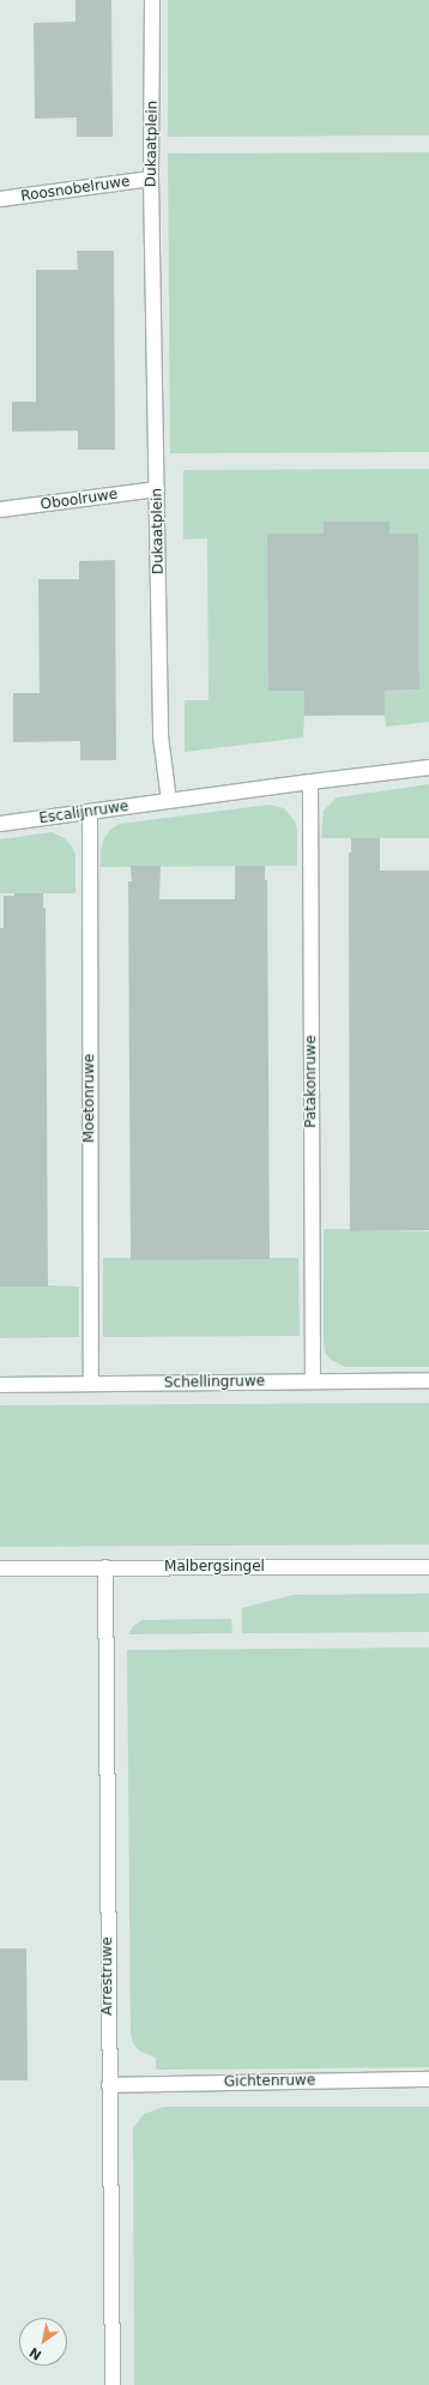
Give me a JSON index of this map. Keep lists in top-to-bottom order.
{
  "streets": {
    "street": [
      "Dukaatplein",
      "Roosnobelruwe",
      "Oboolruwe",
      "Escalijnruwe",
      "Patakonruwe",
      "Moetonruwe",
      "Schellingruwe",
      "Malbergsingel",
      "Arrestruwe",
      "Gichtenruwe"
    ]
  },
  "crossings": [
    ["Dukaatplein", "Roosnobelruwe"],
    ["Dukaatplein", "Oboolruwe"],
    ["Dukaatplein", "Escalijnruwe"],
    ["Escalijnruwe", "Moetonruwe"],
    ["Patakonruwe", "Schellingruwe"],
    ["Moetonruwe", "Schellingruwe"],
    ["Malbergsingel", "Arrestruwe"],
    ["Arrestruwe", "Gichtenruwe"]
  ],
  "north": "bottom left"
}
